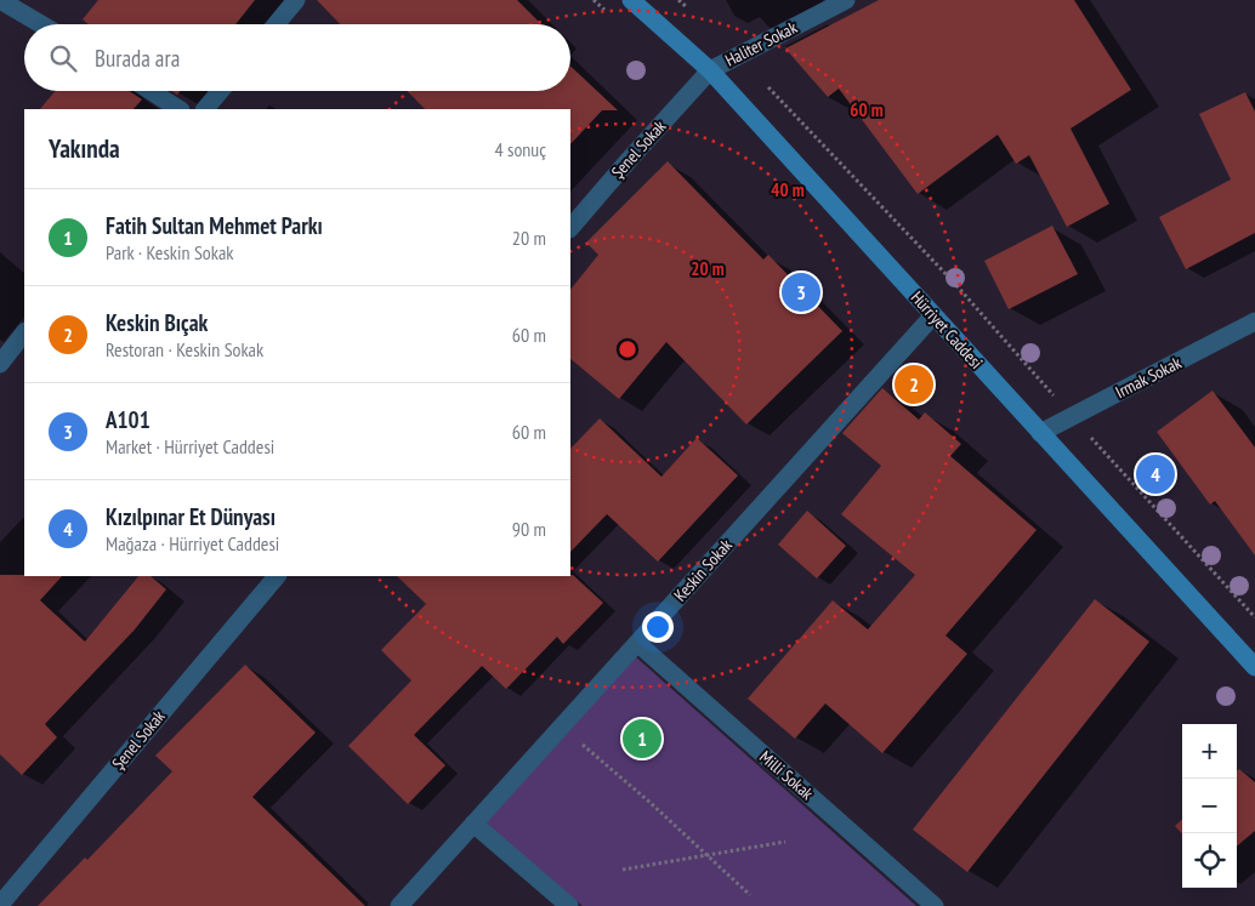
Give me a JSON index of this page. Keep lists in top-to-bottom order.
{
  "streets": {
    "main road": ["Hürriyet Caddesi"],
    "street": [
      "Haliter Sokak",
      "Şenel Sokak",
      "Irmak Sokak",
      "Keskin Sokak",
      "Milli Sokak"
    ]
  },
  "crossings": [
    ["Haliter Sokak", "Şenel Sokak"],
    ["Haliter Sokak", "Hürriyet Caddesi"],
    ["Şenel Sokak", "Hürriyet Caddesi"],
    ["Hürriyet Caddesi", "Irmak Sokak"],
    ["Hürriyet Caddesi", "Keskin Sokak"],
    ["Keskin Sokak", "Milli Sokak"]
  ],
  "page": {
    "search": "Burada ara",
    "heading": ["Yakında", "4 sonuç"],
    "list": [
      {
        "mark": "1",
        "name": "Fatih Sultan Mehmet Parkı",
        "note": "Park · Keskin Sokak",
        "value": "20 m"
      },
      {
        "mark": "2",
        "name": "Keskin Bıçak",
        "note": "Restoran · Keskin Sokak",
        "value": "60 m"
      },
      {
        "mark": "3",
        "name": "A101",
        "note": "Market · Hürriyet Caddesi",
        "value": "60 m"
      },
      {
        "mark": "4",
        "name": "Kızılpınar Et Dünyası",
        "note": "Mağaza · Hürriyet Caddesi",
        "value": "90 m"
      }
    ],
    "pins": [
      "3",
      "2",
      "4",
      "1"
    ],
    "map_buttons": ["+", "−"]
  },
  "rings": ["60 m", "40 m", "20 m"]
}
